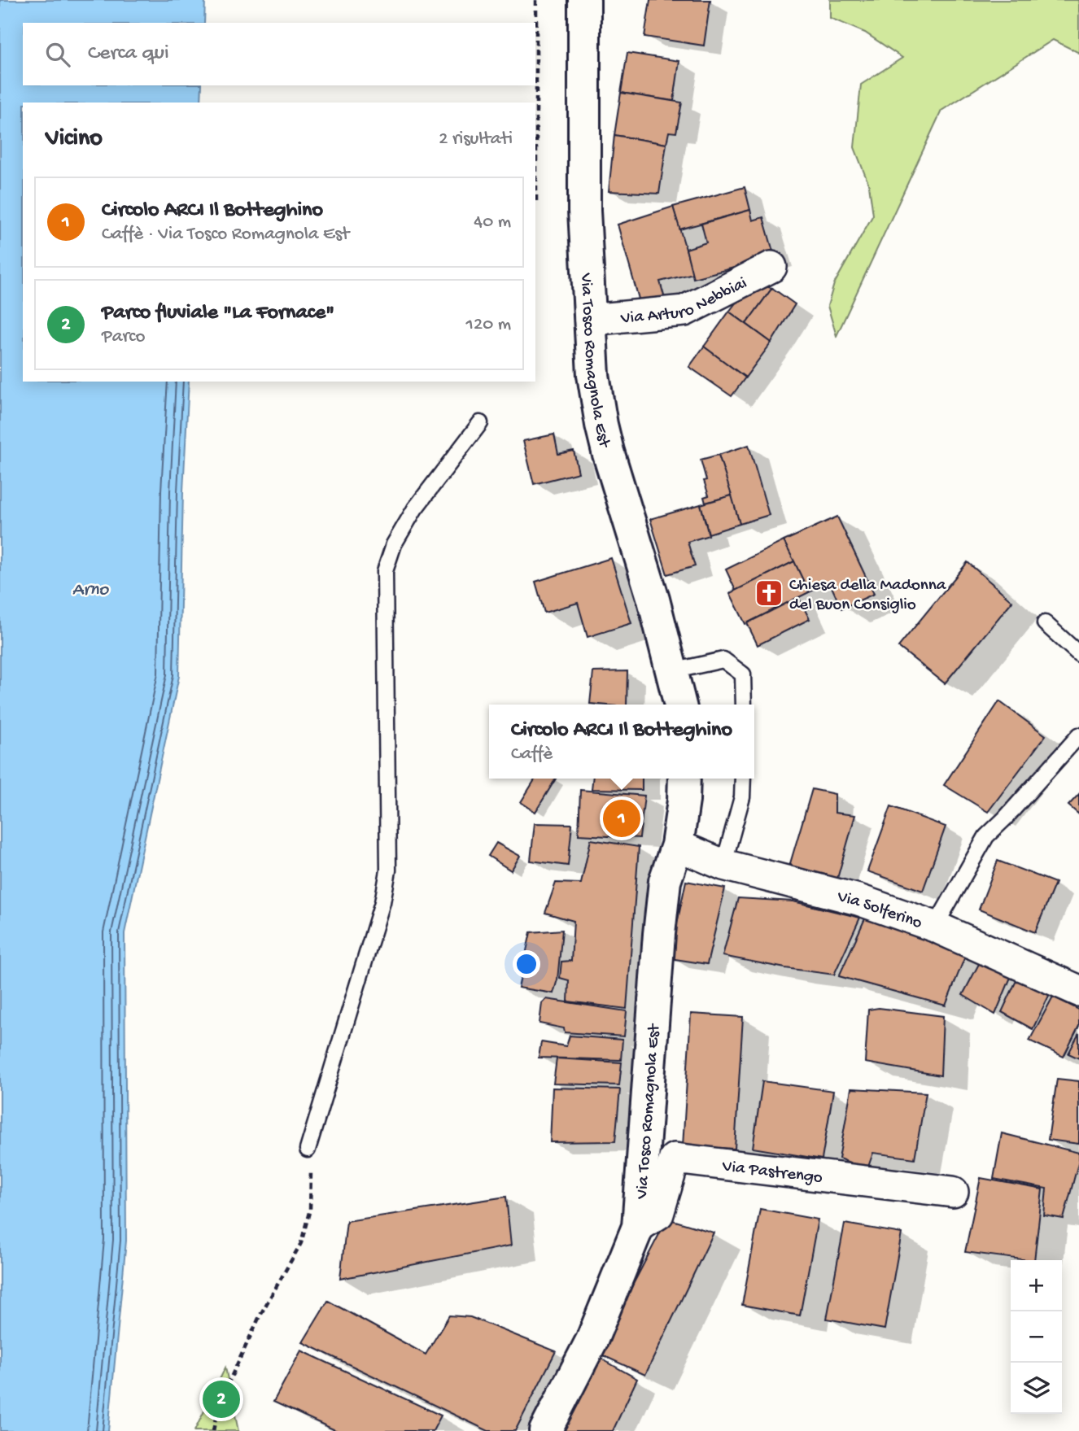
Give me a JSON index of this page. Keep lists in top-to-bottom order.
{
  "streets": {
    "main road": ["Via Tosco Romagnola Est"],
    "street": ["Via Arturo Nebbiai", "Via Solferino", "Via Pastrengo"]
  },
  "crossings": [
    ["Via Arturo Nebbiai", "Via Tosco Romagnola Est"],
    ["Via Tosco Romagnola Est", "Via Solferino"],
    ["Via Tosco Romagnola Est", "Via Pastrengo"]
  ],
  "water": ["Arno"],
  "places": {
    "church": ["Chiesa della Madonna del Buon Consiglio"]
  },
  "page": {
    "search": "Cerca qui",
    "heading": ["Vicino", "2 risultati"],
    "list": [
      {
        "mark": "1",
        "name": "Circolo ARCI Il Botteghino",
        "note": "Caffè · Via Tosco Romagnola Est",
        "value": "40 m"
      },
      {
        "mark": "2",
        "name": "Parco fluviale \"La Fornace\"",
        "note": "Parco",
        "value": "120 m"
      }
    ],
    "popup": ["Circolo ARCI Il Botteghino", "Caffè"],
    "pins": ["1", "2"],
    "map_buttons": ["+", "−"]
  }
}
